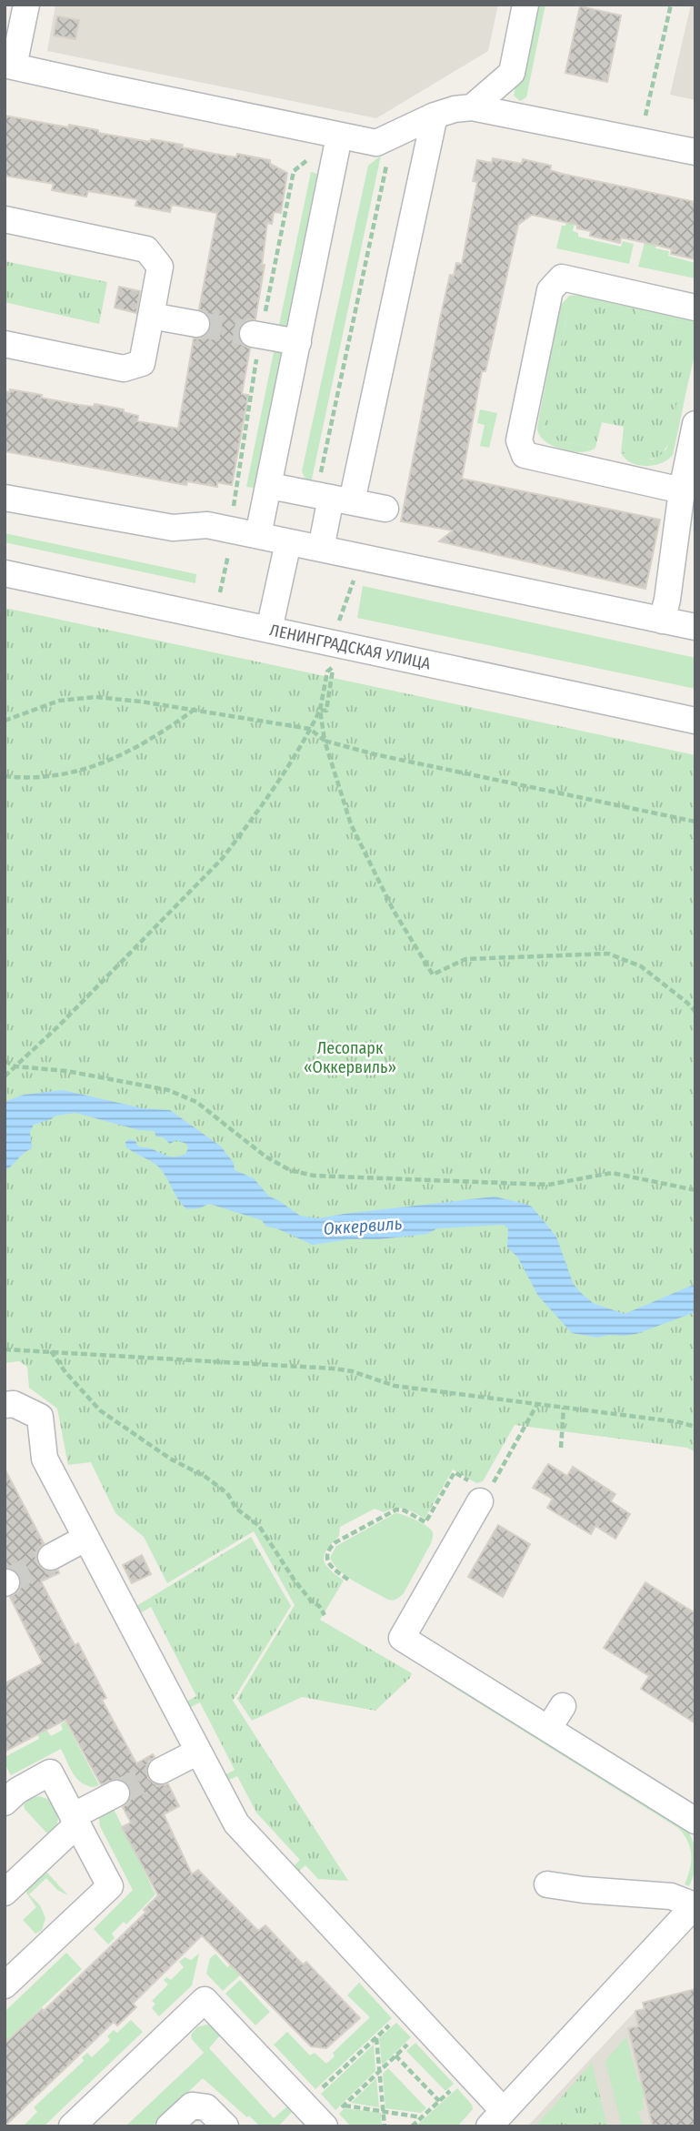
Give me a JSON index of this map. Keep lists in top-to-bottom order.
{
  "streets": {
    "street": ["ЛЕНИНГРАДСКАЯ УЛИЦА"]
  },
  "water": ["Оккервиль"],
  "parks": ["Лесопарк «Оккервиль»"]
}
